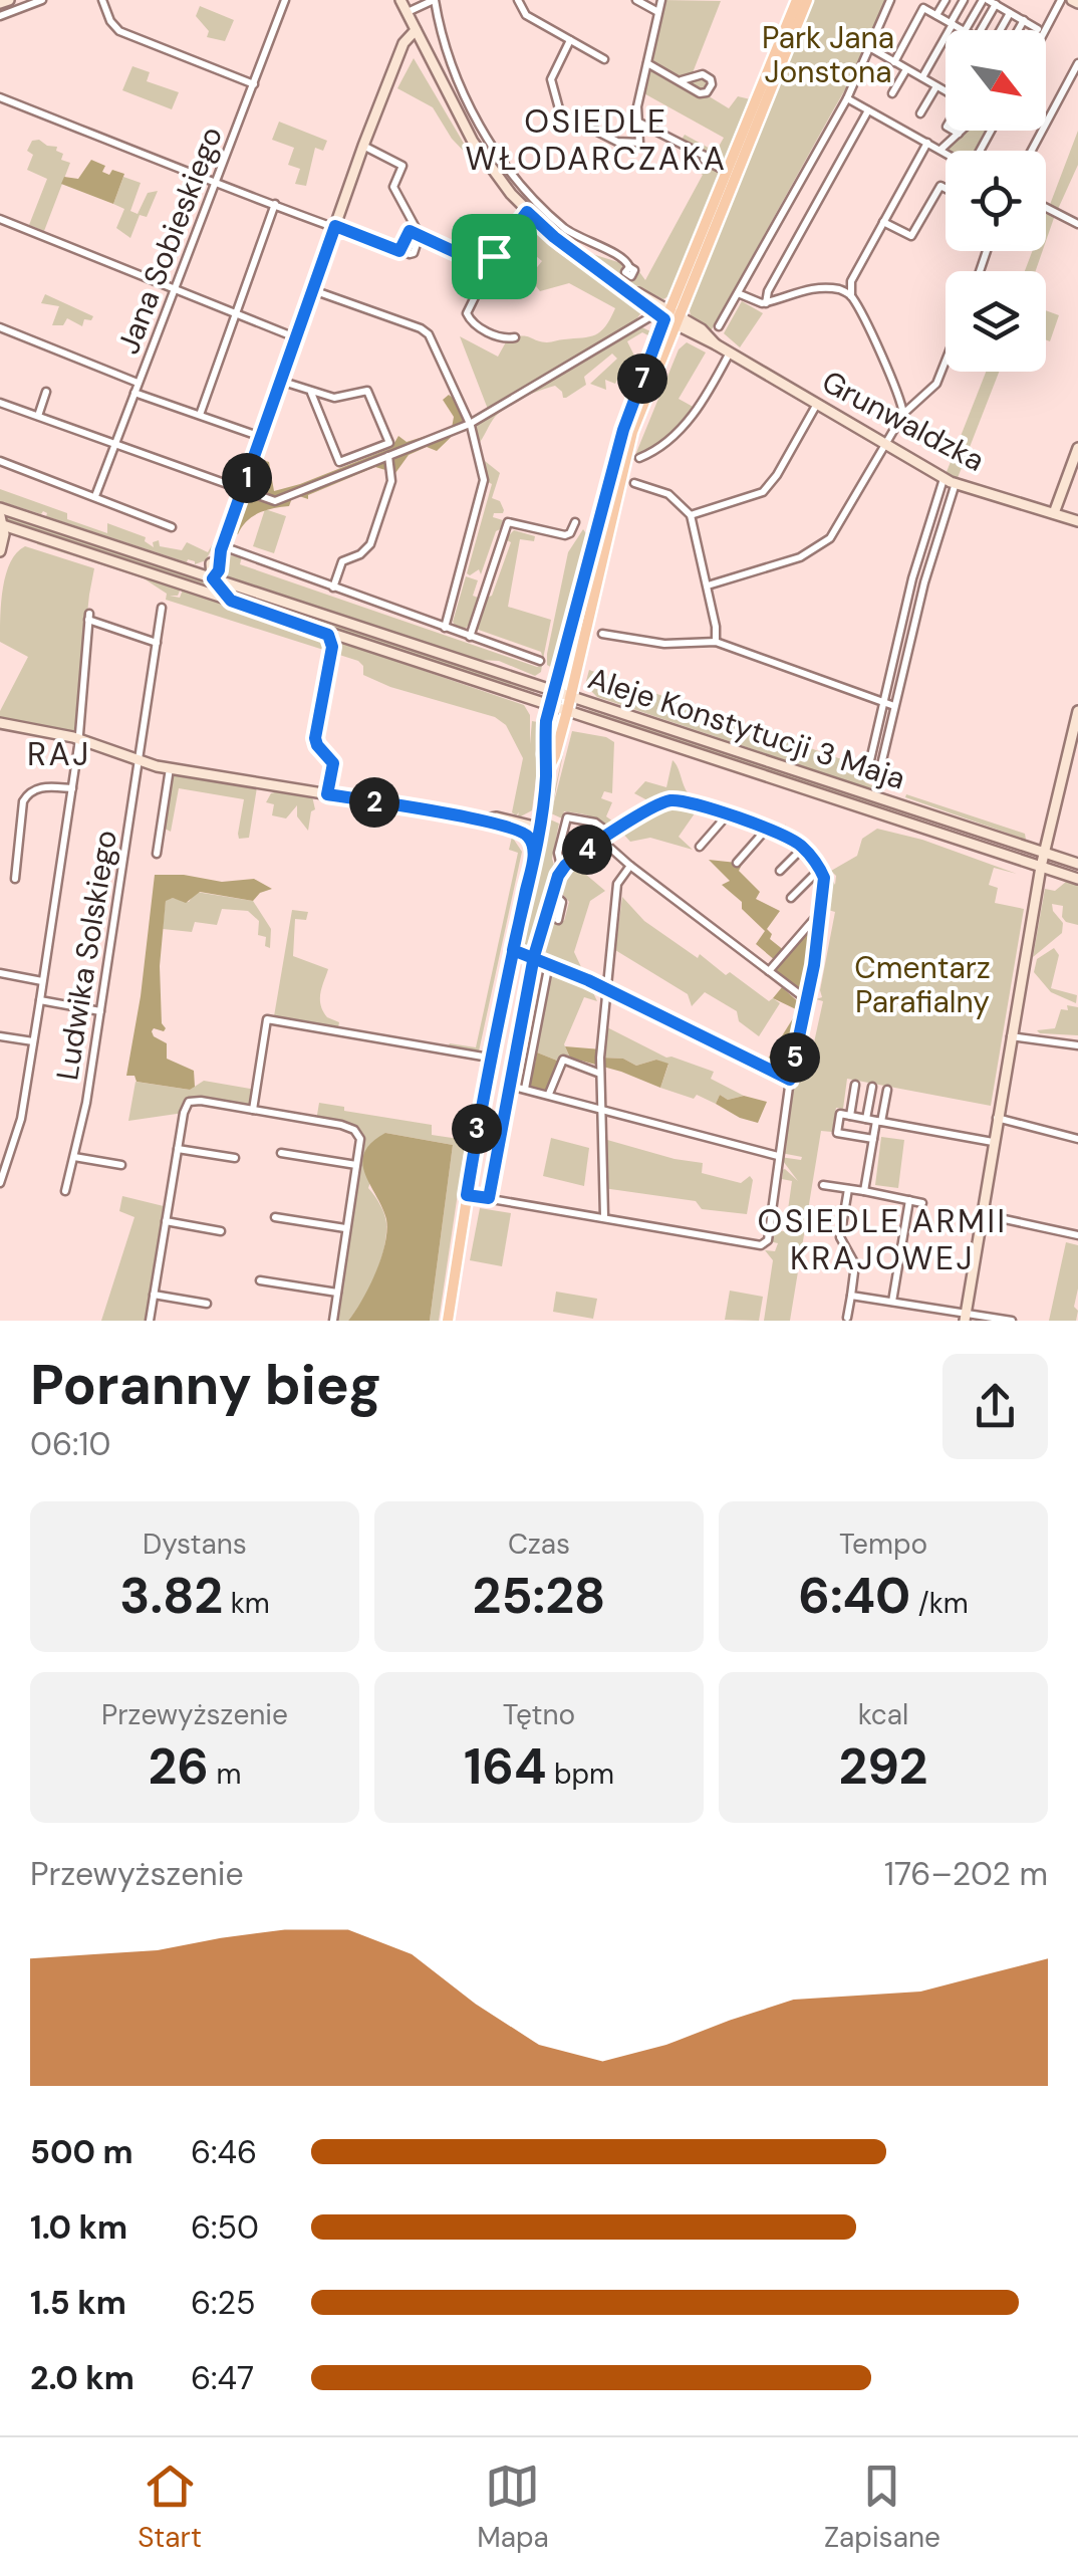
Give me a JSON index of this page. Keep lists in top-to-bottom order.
{
  "streets": {
    "street": [
      "Jana Sobieskiego",
      "Grunwaldzka",
      "Aleje Konstytucji 3 Maja",
      "Ludwika Solskiego"
    ]
  },
  "districts": ["OSIEDLE WŁODARCZAKA", "RAJ", "OSIEDLE ARMII KRAJOWEJ"],
  "parks": ["Park Jana Jonstona", "Cmentarz Parafialny"],
  "north": "bottom right",
  "page": {
    "pins": [
      "7",
      "1",
      "2",
      "4",
      "5",
      "3"
    ],
    "heading": ["Poranny bieg", "06:10"],
    "stats": [
      ["Dystans", "3.82 km"],
      ["Czas", "25:28"],
      ["Tempo", "6:40 /km"],
      ["Przewyższenie", "26 m"],
      ["Tętno", "164 bpm"],
      ["kcal", "292"]
    ],
    "chart": ["Przewyższenie", "176–202 m"],
    "list": [
      {
        "name": "500 m",
        "note": "6:46"
      },
      {
        "name": "1.0 km",
        "note": "6:50"
      },
      {
        "name": "1.5 km",
        "note": "6:25"
      },
      {
        "name": "2.0 km",
        "note": "6:47"
      }
    ],
    "tabs": ["Start", "Mapa", "Zapisane"]
  }
}
